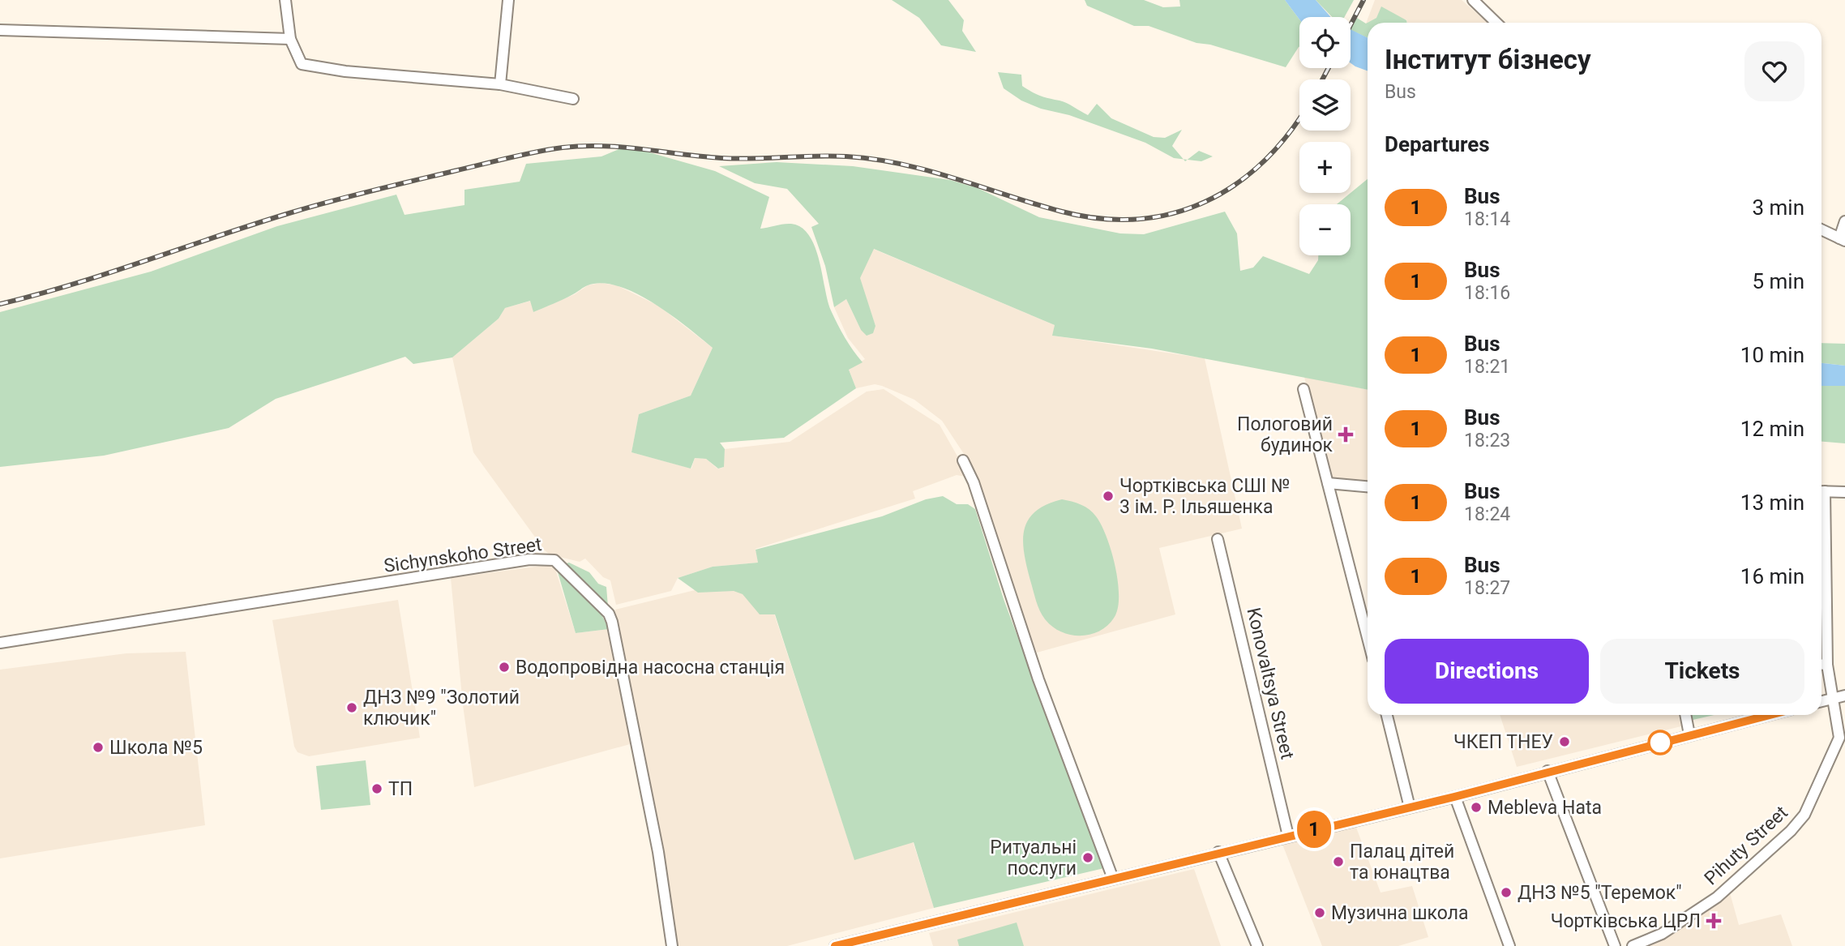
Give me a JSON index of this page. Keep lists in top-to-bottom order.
{
  "streets": {
    "street": ["Sichynskoho Street", "Konovaltsya Street", "Pihuty Street"]
  },
  "places": {
    "health": ["Пологовий будинок", "Чортківська ЦРЛ"],
    "other": [
      "Чортківська СШІ № 3 ім. Р. Ільяшенка",
      "Водопровідна насосна станція",
      "ДНЗ №9 \"Золотий ключик\"",
      "ЧКЕП ТНЕУ",
      "Школа №5",
      "ТП",
      "Mebleva Hata",
      "Ритуальні послуги",
      "Палац дітей та юнацтва",
      "ДНЗ №5 \"Теремок\"",
      "Музична школа"
    ]
  },
  "lines": ["bus line 1"],
  "page": {
    "on_map": "1",
    "map_buttons": ["+", "−"],
    "heading": [
      ["Інститут бізнесу", "Bus"],
      "Departures"
    ],
    "list": [
      {
        "mark": "1",
        "name": "Bus",
        "note": "18:14",
        "value": "3 min"
      },
      {
        "mark": "1",
        "name": "Bus",
        "note": "18:16",
        "value": "5 min"
      },
      {
        "mark": "1",
        "name": "Bus",
        "note": "18:21",
        "value": "10 min"
      },
      {
        "mark": "1",
        "name": "Bus",
        "note": "18:23",
        "value": "12 min"
      },
      {
        "mark": "1",
        "name": "Bus",
        "note": "18:24",
        "value": "13 min"
      },
      {
        "mark": "1",
        "name": "Bus",
        "note": "18:27",
        "value": "16 min"
      }
    ],
    "buttons": ["Directions", "Tickets"]
  }
}
